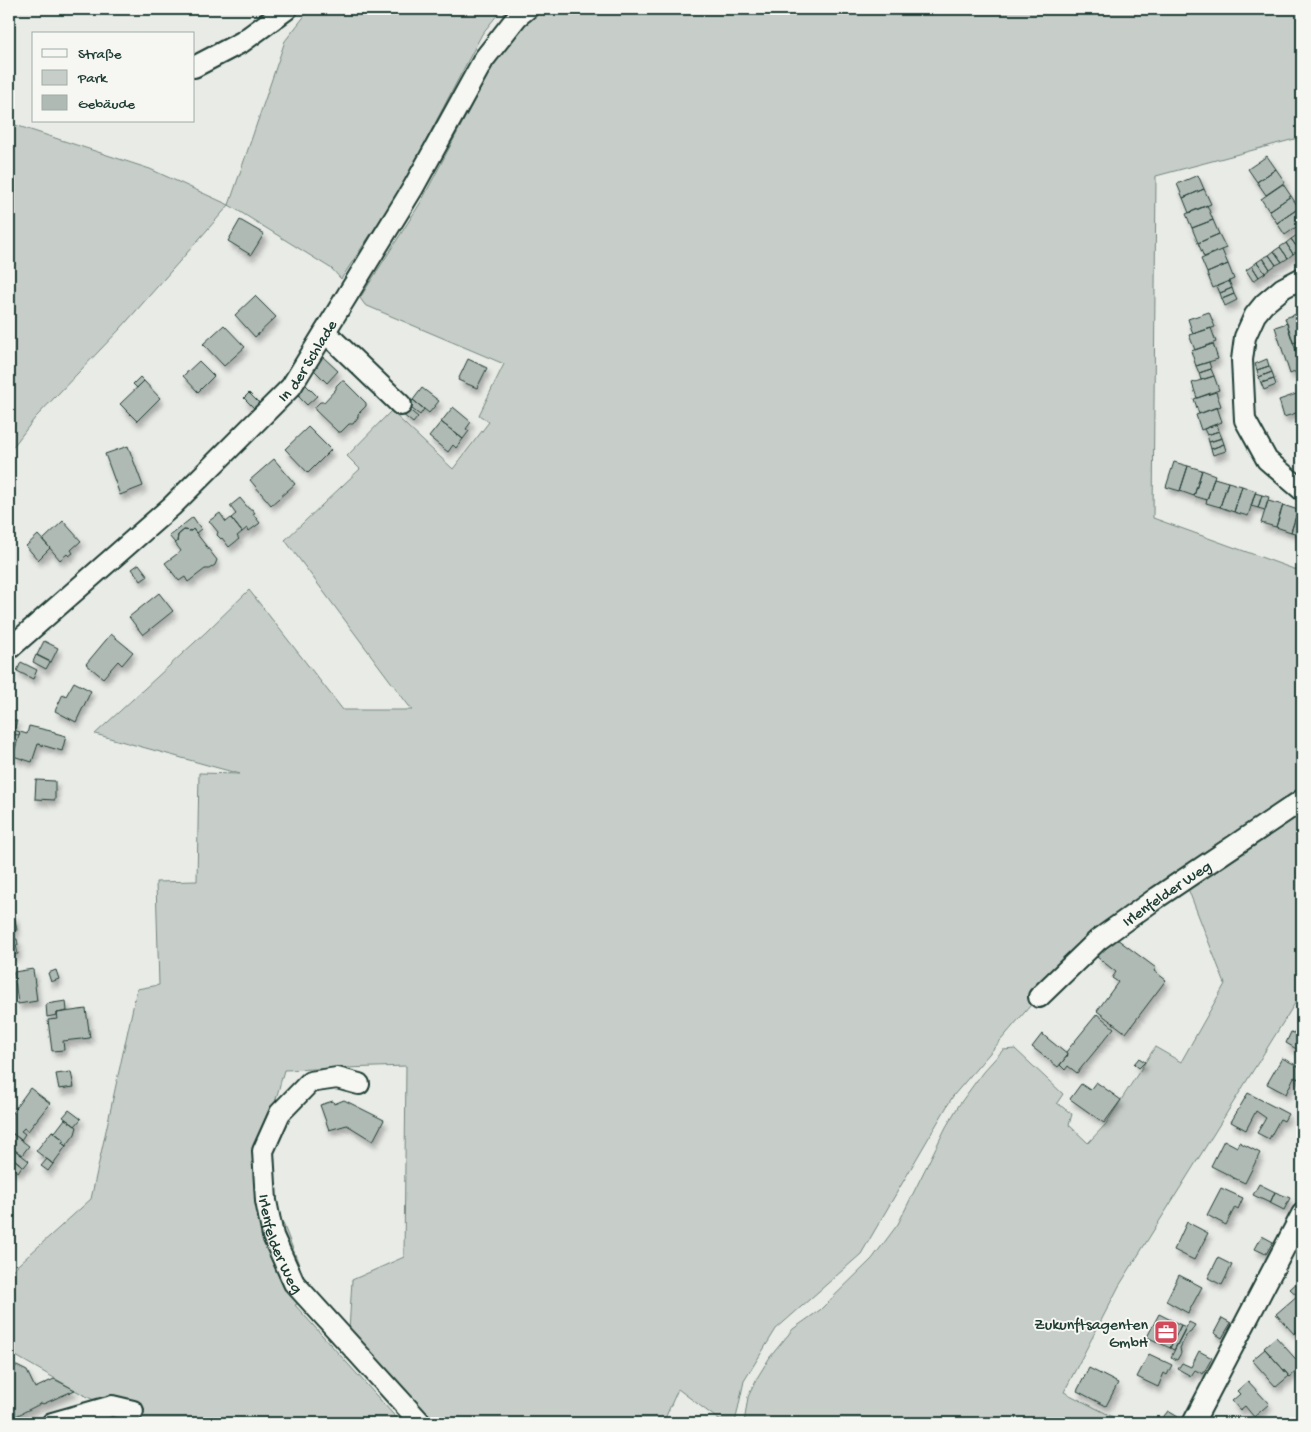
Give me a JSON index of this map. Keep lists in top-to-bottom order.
{
  "streets": {
    "street": ["In der Schlade", "Irlenfelder Weg"]
  },
  "places": {
    "office": ["Zukunftsagenten GmbH"]
  },
  "legend": ["Straße", "Park", "Gebäude"]
}
